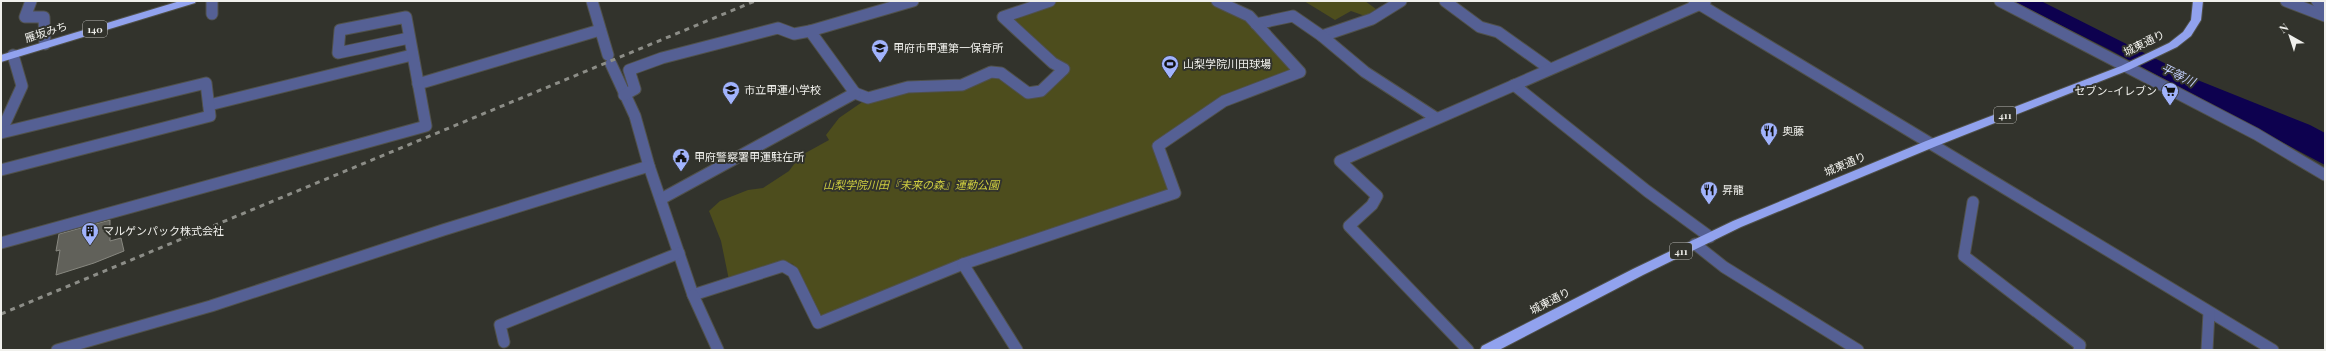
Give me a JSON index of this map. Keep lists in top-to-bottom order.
{
  "streets": {
    "highway": [
      "140",
      "雁坂みち",
      "城東通り",
      "411"
    ]
  },
  "water": ["平等川"],
  "parks": ["山梨学院川田『未来の森』運動公園"],
  "places": {
    "school or university": ["甲府市甲運第一保育所", "市立甲運小学校"],
    "sports": ["山梨学院川田球場"],
    "supermarket": ["セブン-イレブン"],
    "restaurant": ["奥藤", "昇龍"],
    "public building": ["甲府警察署甲運駐在所"],
    "building": ["マルゲンパック株式会社"]
  },
  "north": "top left"
}
